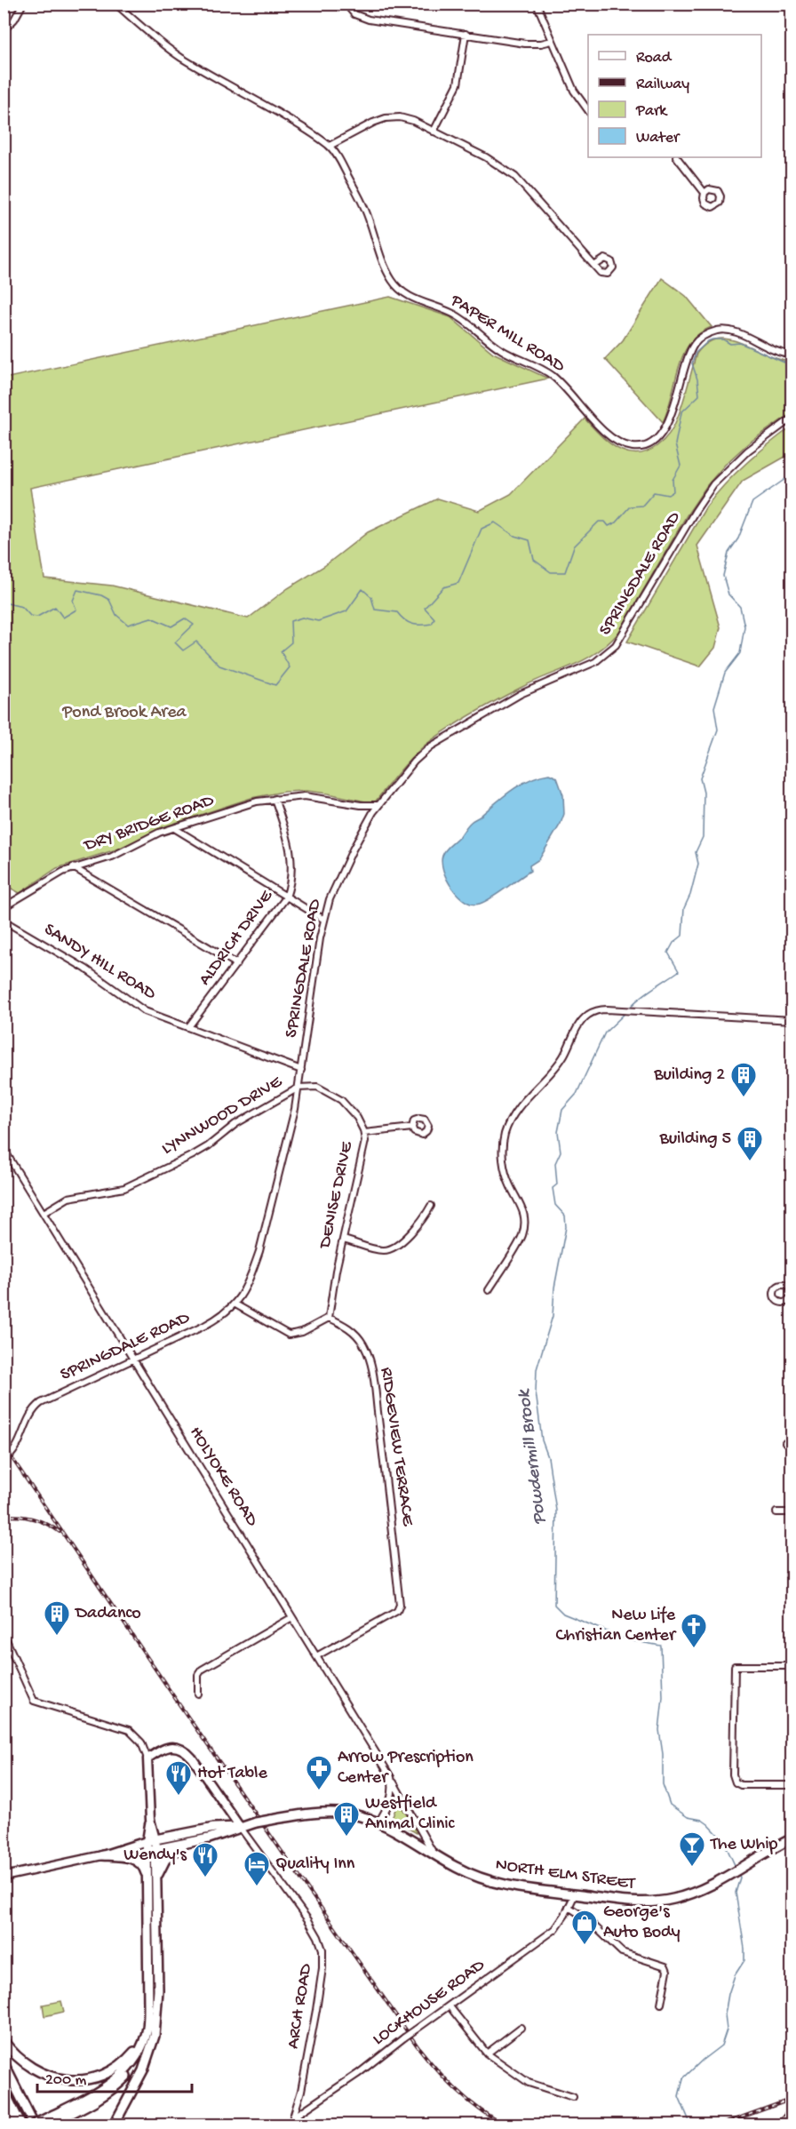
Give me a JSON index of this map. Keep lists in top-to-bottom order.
{
  "streets": {
    "highway": ["NORTH ELM STREET"],
    "street": [
      "PAPER MILL ROAD",
      "SPRINGDALE ROAD",
      "DRY BRIDGE ROAD",
      "ALDRICH DRIVE",
      "SANDY HILL ROAD",
      "LYNNWOOD DRIVE",
      "DENISE DRIVE",
      "RIDGEVIEW TERRACE",
      "HOLYOKE ROAD",
      "LOCKHOUSE ROAD",
      "ARCH ROAD"
    ]
  },
  "crossings": [
    ["SPRINGDALE ROAD", "DRY BRIDGE ROAD"],
    ["SPRINGDALE ROAD", "SANDY HILL ROAD"],
    ["SPRINGDALE ROAD", "LYNNWOOD DRIVE"],
    ["SPRINGDALE ROAD", "DENISE DRIVE"],
    ["SPRINGDALE ROAD", "HOLYOKE ROAD"],
    ["DRY BRIDGE ROAD", "ALDRICH DRIVE"],
    ["ALDRICH DRIVE", "SANDY HILL ROAD"],
    ["LYNNWOOD DRIVE", "DENISE DRIVE"],
    ["LYNNWOOD DRIVE", "HOLYOKE ROAD"],
    ["DENISE DRIVE", "RIDGEVIEW TERRACE"],
    ["RIDGEVIEW TERRACE", "HOLYOKE ROAD"],
    ["HOLYOKE ROAD", "NORTH ELM STREET"],
    ["NORTH ELM STREET", "LOCKHOUSE ROAD"],
    ["NORTH ELM STREET", "ARCH ROAD"],
    ["LOCKHOUSE ROAD", "ARCH ROAD"]
  ],
  "water": ["Powdermill Brook"],
  "parks": ["Pond Brook Area"],
  "places": {
    "building": [
      "Building 2",
      "Building 5",
      "Dadanco",
      "Westfield Animal Clinic"
    ],
    "church": ["New Life Christian Center"],
    "pharmacy": ["Arrow Prescription Center"],
    "restaurant": ["Hot Table", "Wendy's"],
    "bar": ["The Whip"],
    "hotel": ["Quality Inn"],
    "shop": ["George's Auto Body"]
  },
  "legend": [
    "Road",
    "Railway",
    "Park",
    "Water"
  ],
  "scale_bar": "200 m"
}
